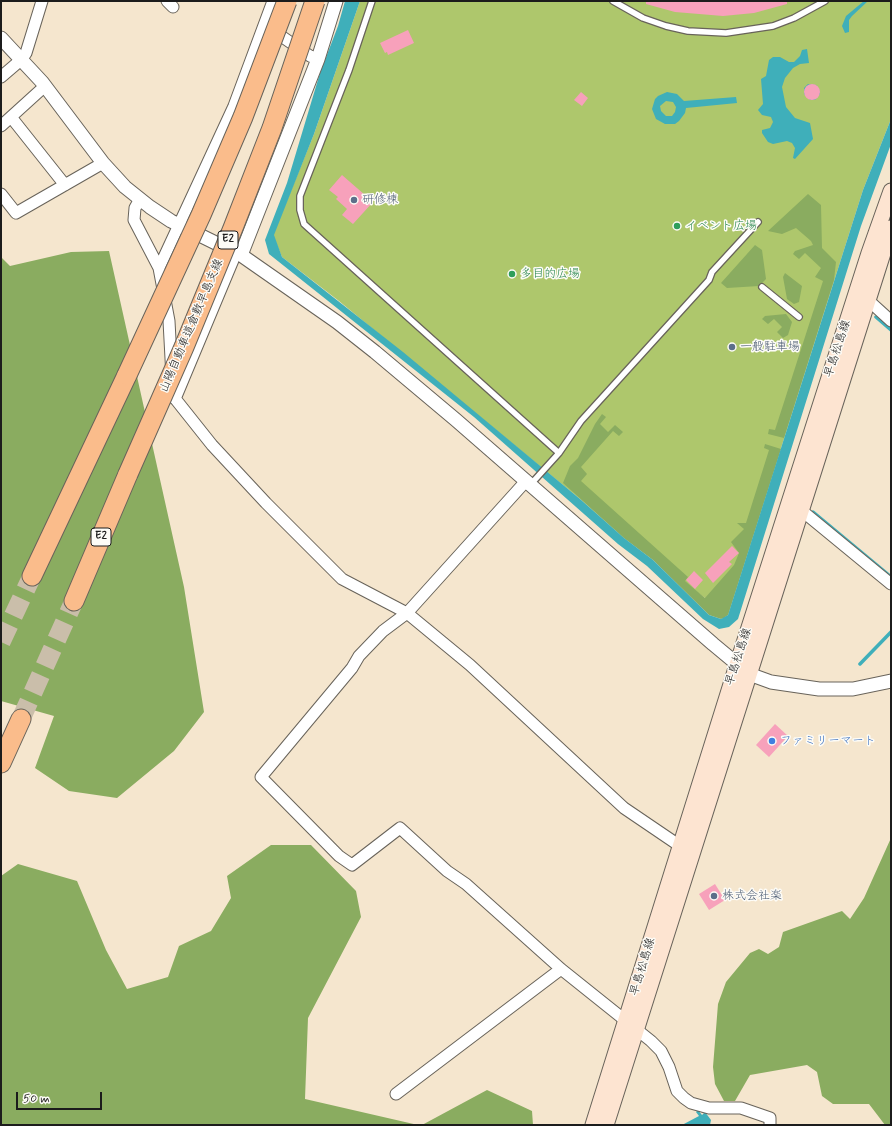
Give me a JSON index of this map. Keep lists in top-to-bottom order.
{
  "streets": {
    "highway": ["E2", "山陽自動車道倉敷早島支線"],
    "main road": ["早島松島線"]
  },
  "places": [
    "研修棟",
    "イベント広場",
    "多目的広場",
    "一般駐車場",
    "ファミリーマート",
    "株式会社楽"
  ],
  "scale_bar": "50 m"
}
